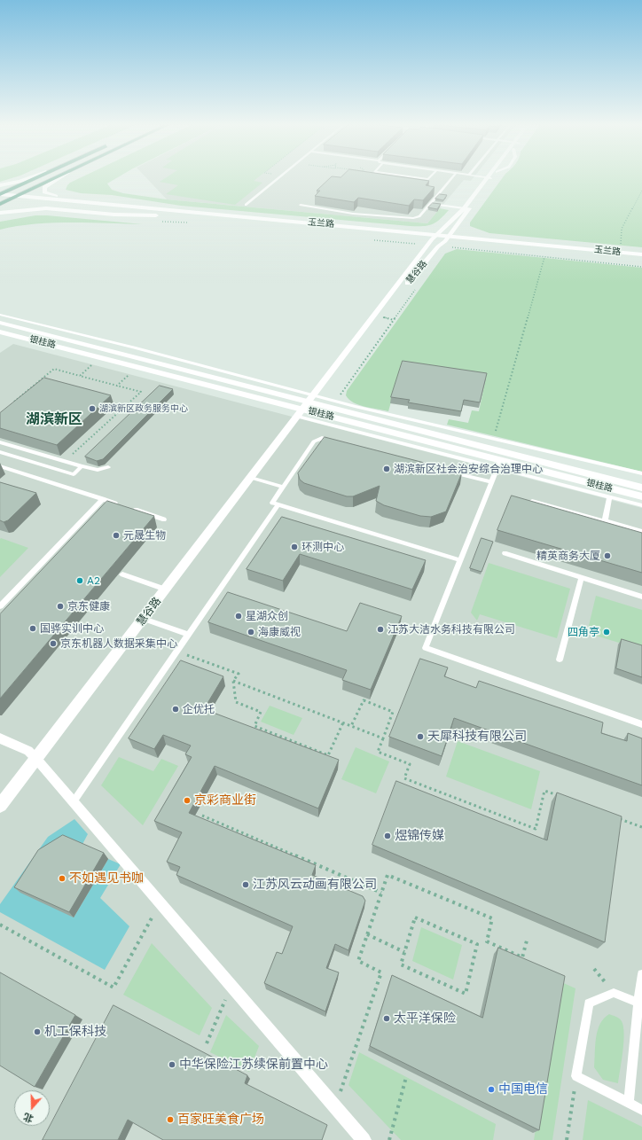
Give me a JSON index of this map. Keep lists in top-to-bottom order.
{
  "streets": {
    "street": ["玉兰路", "慧谷路", "银桂路"]
  },
  "crossings": [
    ["玉兰路", "慧谷路"],
    ["慧谷路", "银桂路"]
  ],
  "districts": ["湖滨新区"],
  "places": [
    "湖滨新区政务服务中心",
    "湖滨新区社会治安综合治理中心",
    "元晟生物",
    "环测中心",
    "精英商务大厦",
    "A2",
    "京东健康",
    "星湖众创",
    "国骅实训中心",
    "江苏大洁水务科技有限公司",
    "海康威视",
    "四角亭",
    "京东机器人数据采集中心",
    "企优托",
    "天犀科技有限公司",
    "京彩商业街",
    "煜锦传媒",
    "不如遇见书咖",
    "江苏风云动画有限公司",
    "太平洋保险",
    "机工保科技",
    "中华保险江苏续保前置中心",
    "中国电信",
    "百家旺美食广场"
  ],
  "north": "bottom"
}
